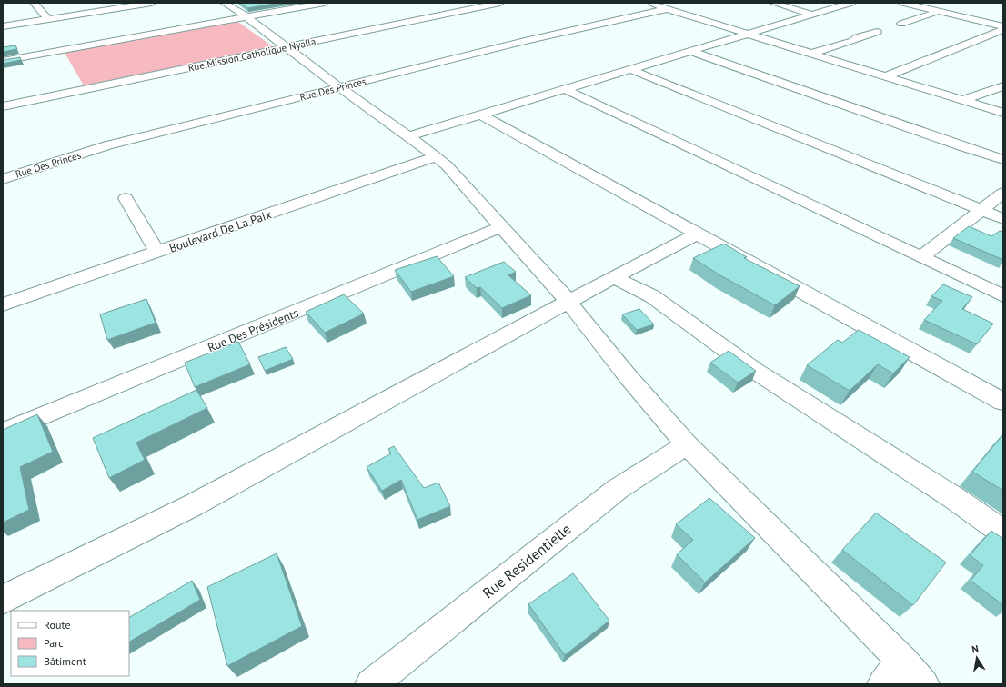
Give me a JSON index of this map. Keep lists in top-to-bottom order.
{
  "streets": {
    "street": [
      "Rue Mission Catholique Nyalla",
      "Rue Des Princes",
      "Boulevard De La Paix",
      "Rue Des Présidents",
      "Rue Residentielle"
    ]
  },
  "legend": ["Route", "Parc", "Bâtiment"],
  "north": "top"
}
